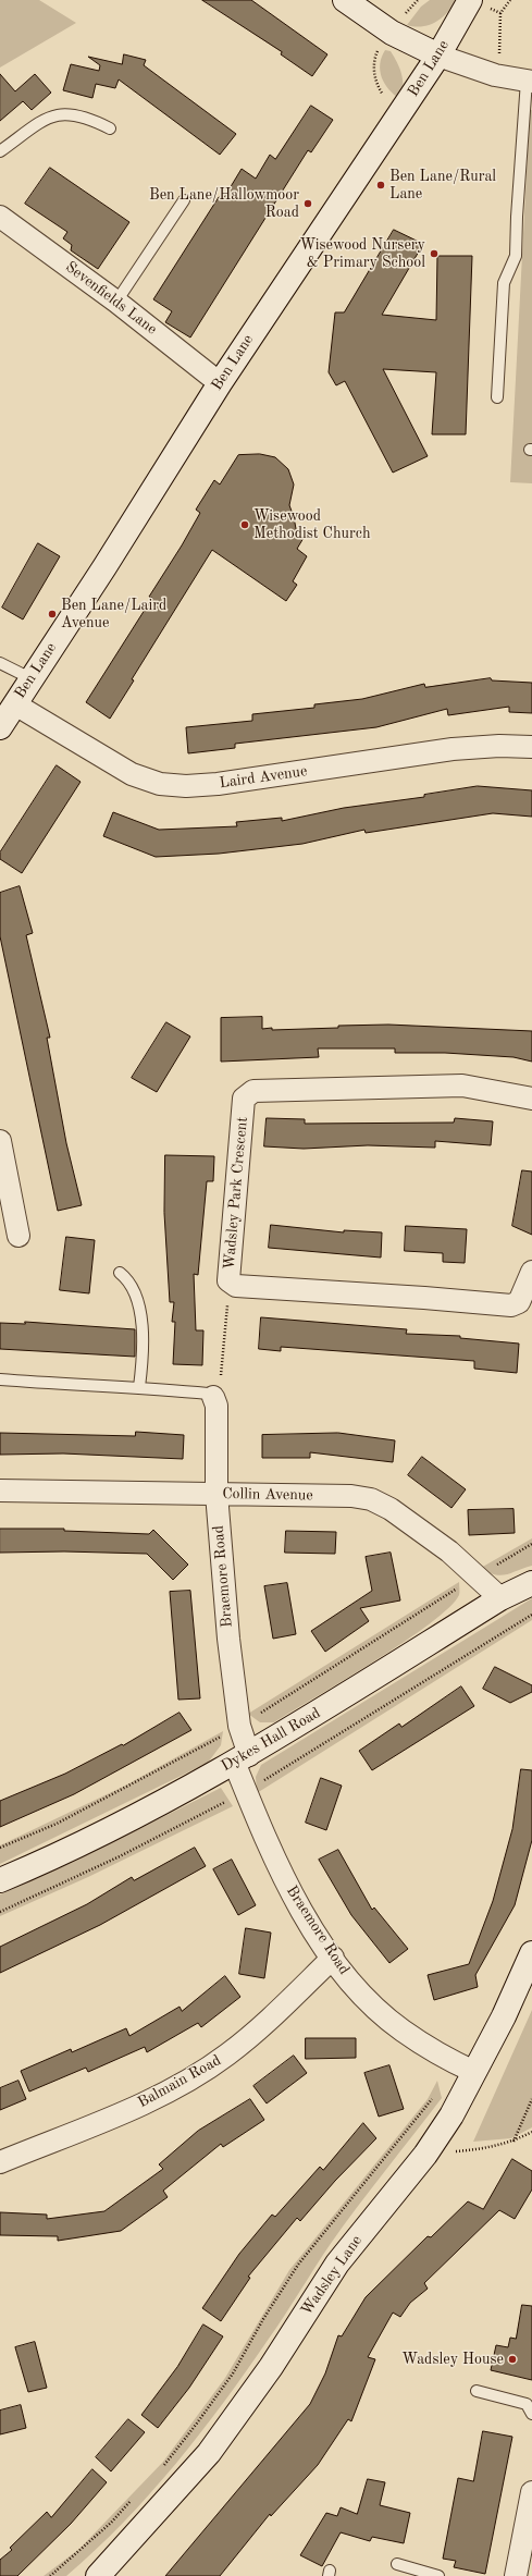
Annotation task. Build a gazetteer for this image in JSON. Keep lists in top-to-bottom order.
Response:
{
  "streets": {
    "street": [
      "Ben Lane",
      "Sevenfields Lane",
      "Laird Avenue",
      "Wadsley Park Crescent",
      "Collin Avenue",
      "Braemore Road",
      "Dykes Hall Road",
      "Balmain Road",
      "Wadsley Lane"
    ]
  },
  "crossings": [
    ["Ben Lane", "Sevenfields Lane"],
    ["Ben Lane", "Laird Avenue"],
    ["Collin Avenue", "Braemore Road"],
    ["Collin Avenue", "Dykes Hall Road"],
    ["Braemore Road", "Dykes Hall Road"],
    ["Braemore Road", "Balmain Road"],
    ["Braemore Road", "Wadsley Lane"]
  ],
  "places": [
    "Ben Lane/Rural Lane",
    "Ben Lane/Hallowmoor Road",
    "Wisewood Nursery & Primary School",
    "Wisewood Methodist Church",
    "Ben Lane/Laird Avenue",
    "Wadsley House"
  ]
}
